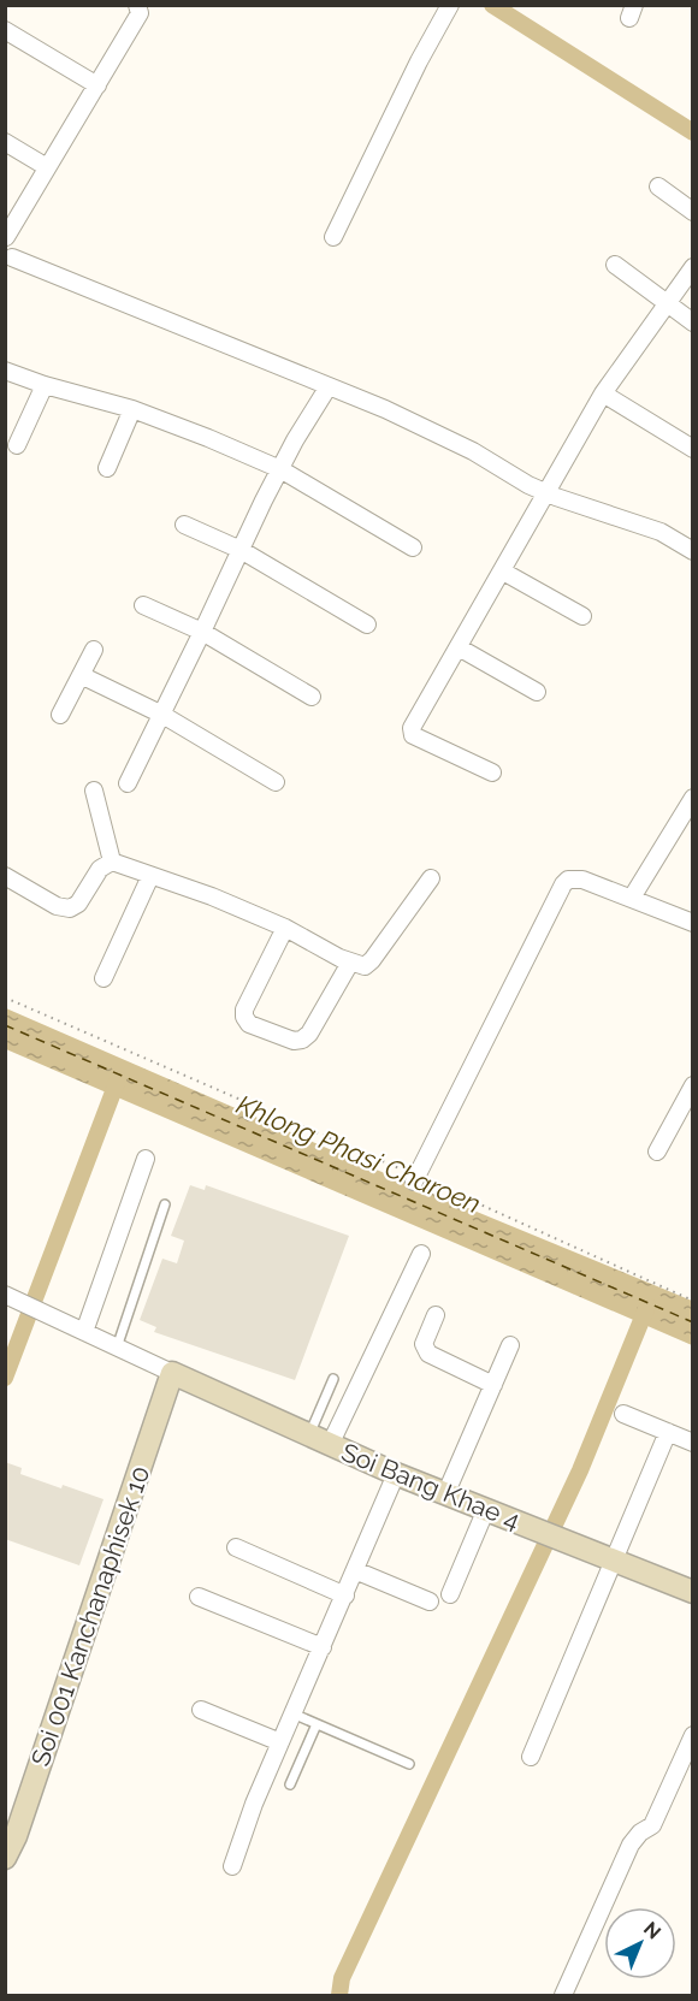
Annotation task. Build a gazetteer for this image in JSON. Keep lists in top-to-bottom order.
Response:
{
  "streets": {
    "street": ["Soi Bang Khae 4", "Soi 001 Kanchanaphisek 10"]
  },
  "crossings": [
    ["Soi Bang Khae 4", "Soi 001 Kanchanaphisek 10"]
  ],
  "water": ["Khlong Phasi Charoen"],
  "north": "top right"
}
